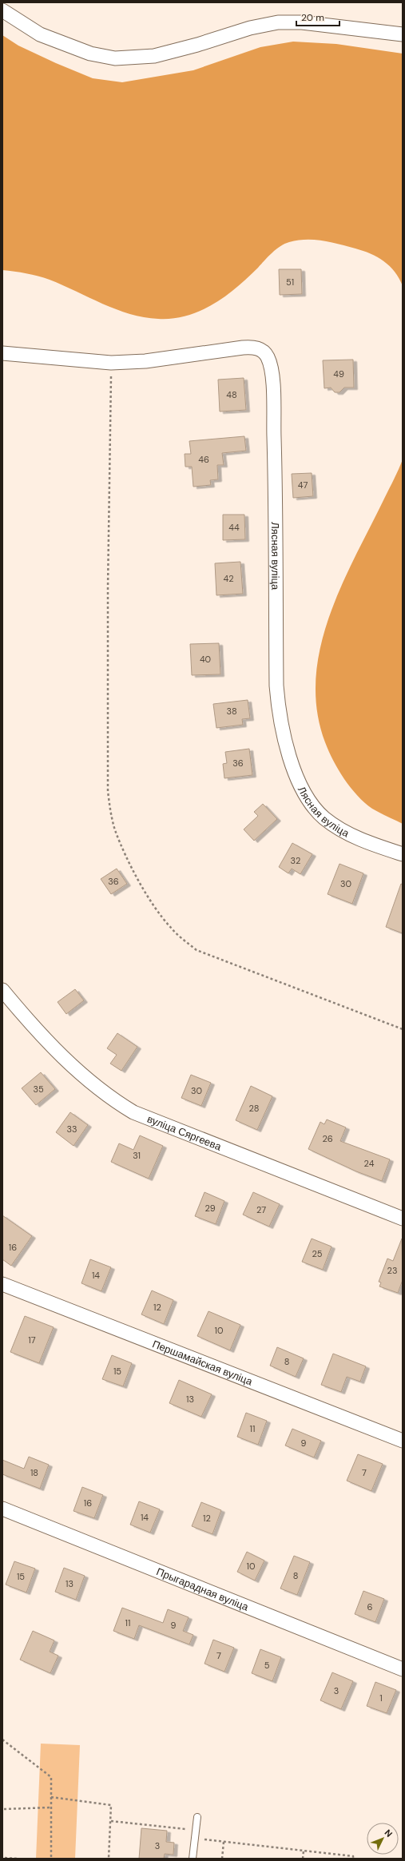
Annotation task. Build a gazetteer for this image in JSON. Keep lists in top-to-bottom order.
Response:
{
  "streets": {
    "street": [
      "Лясная вуліца",
      "вуліца Сяргеева",
      "Першамайская вуліца",
      "Прыгарадная вуліца"
    ]
  },
  "house_numbers": [
    "51",
    "49",
    "48",
    "46",
    "47",
    "44",
    "42",
    "40",
    "38",
    "36",
    "32",
    "36",
    "30",
    "35",
    "30",
    "28",
    "33",
    "26",
    "31",
    "24",
    "29",
    "27",
    "16",
    "25",
    "23",
    "14",
    "12",
    "10",
    "17",
    "8",
    "15",
    "13",
    "11",
    "9",
    "18",
    "7",
    "16",
    "14",
    "12",
    "10",
    "8",
    "15",
    "13",
    "6",
    "11",
    "9",
    "7",
    "5",
    "3",
    "1",
    "3"
  ],
  "scale_bar": "20 m",
  "north": "top right"
}
